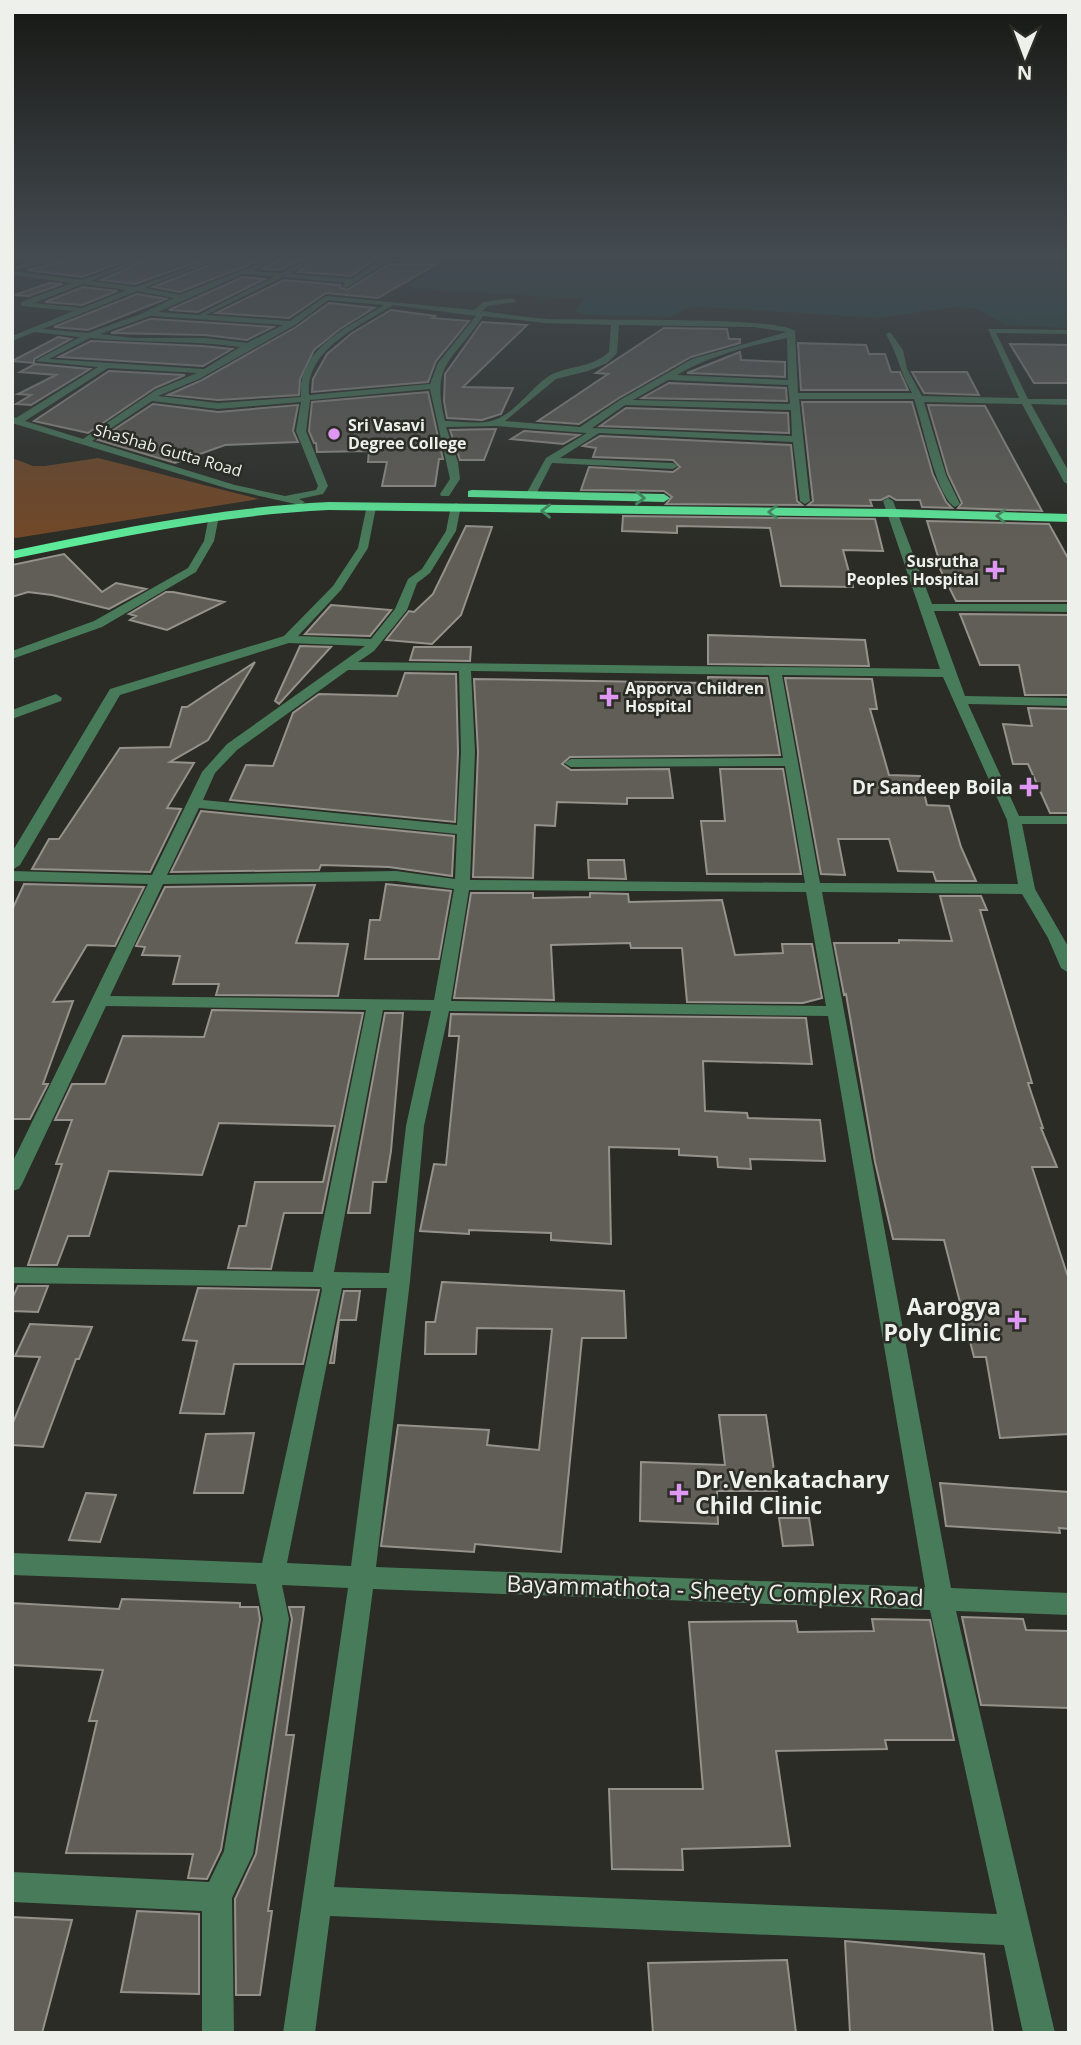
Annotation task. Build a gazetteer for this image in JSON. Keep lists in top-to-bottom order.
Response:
{
  "streets": {
    "street": ["ShaShab Gutta Road", "Bayammathota - Sheety Complex Road"]
  },
  "places": {
    "other": ["Sri Vasavi Degree College"],
    "health": [
      "Susrutha Peoples Hospital",
      "Apporva Children Hospital",
      "Dr Sandeep Boila",
      "Aarogya Poly Clinic",
      "Dr.Venkatachary Child Clinic"
    ]
  },
  "north": "bottom"
}
